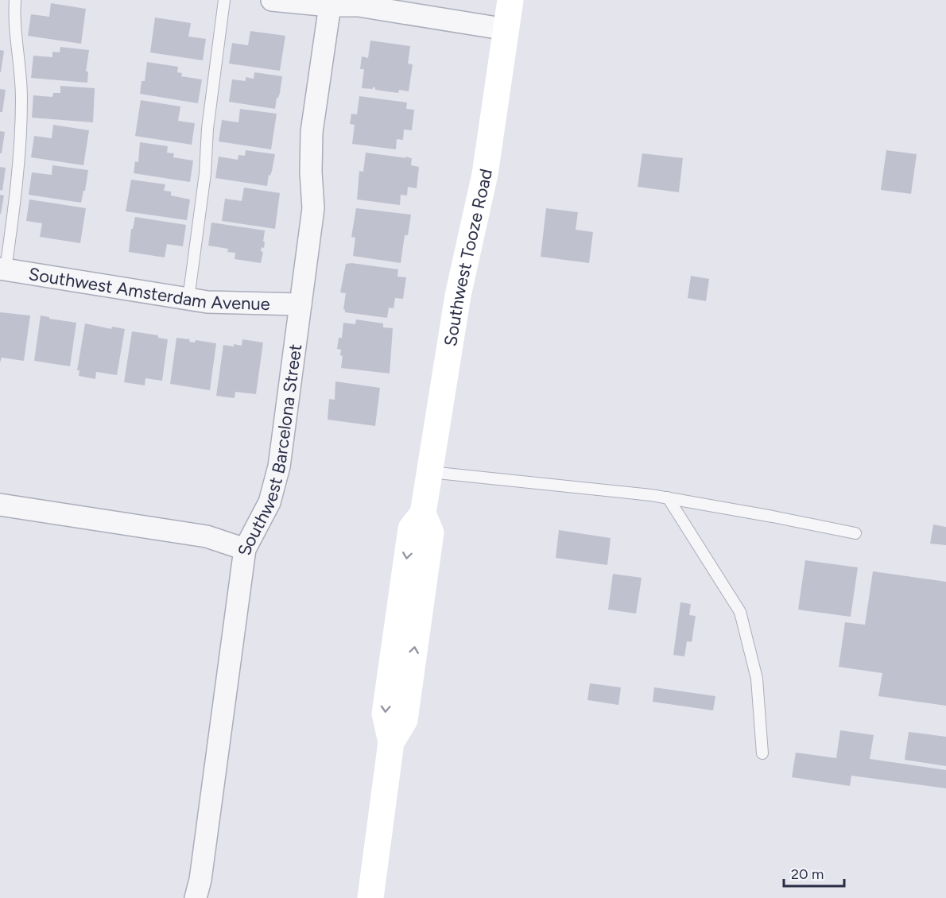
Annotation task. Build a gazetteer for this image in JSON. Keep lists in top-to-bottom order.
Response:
{
  "streets": {
    "main road": ["Southwest Tooze Road"],
    "street": ["Southwest Amsterdam Avenue", "Southwest Barcelona Street"]
  },
  "crossings": [
    ["Southwest Amsterdam Avenue", "Southwest Barcelona Street"]
  ],
  "scale_bar": "20 m"
}
